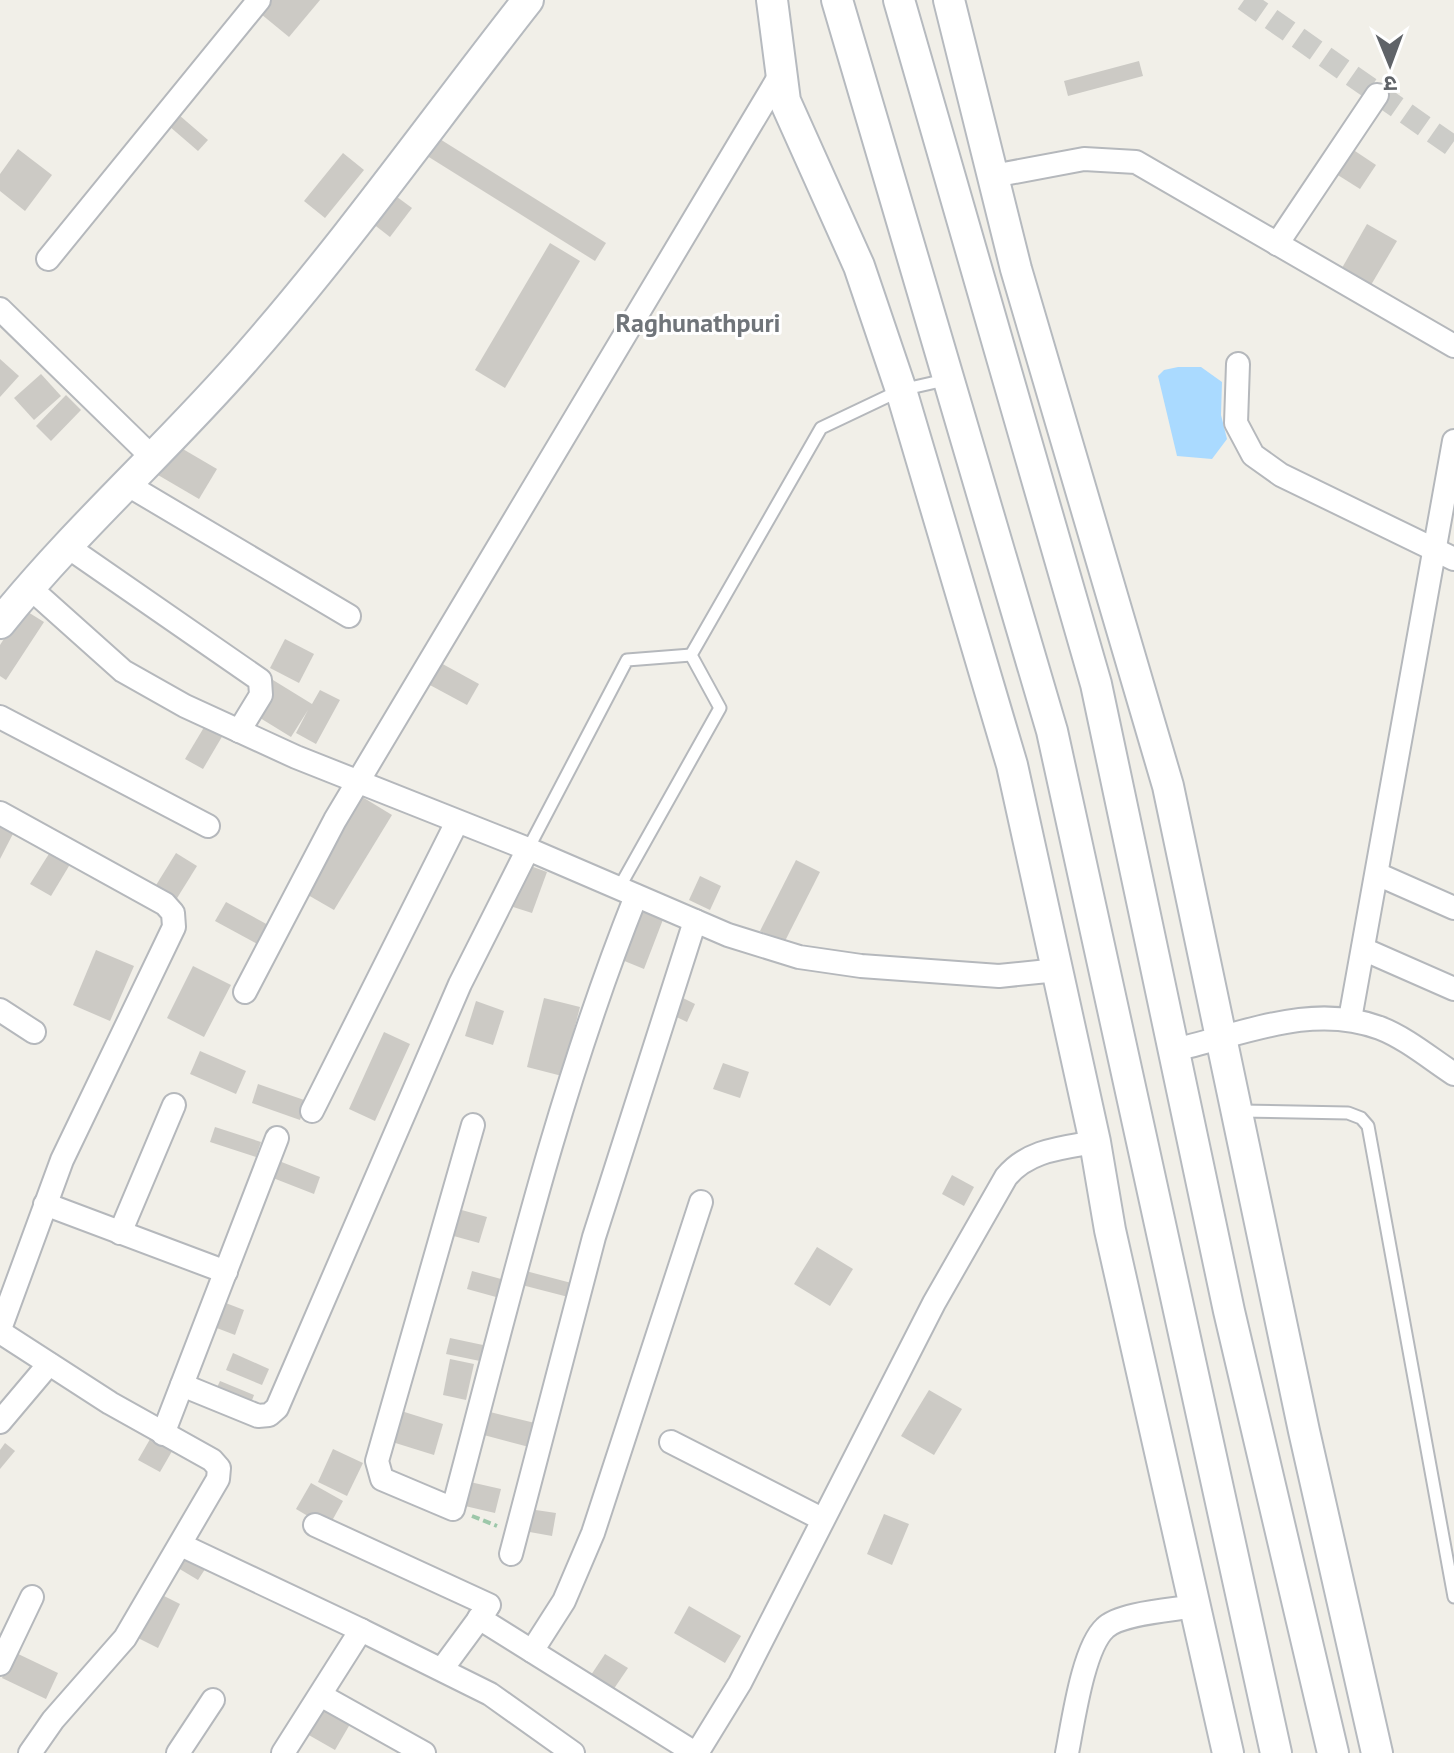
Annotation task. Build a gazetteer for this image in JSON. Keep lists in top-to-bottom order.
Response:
{
  "districts": ["Raghunathpuri"],
  "north": "bottom"
}
